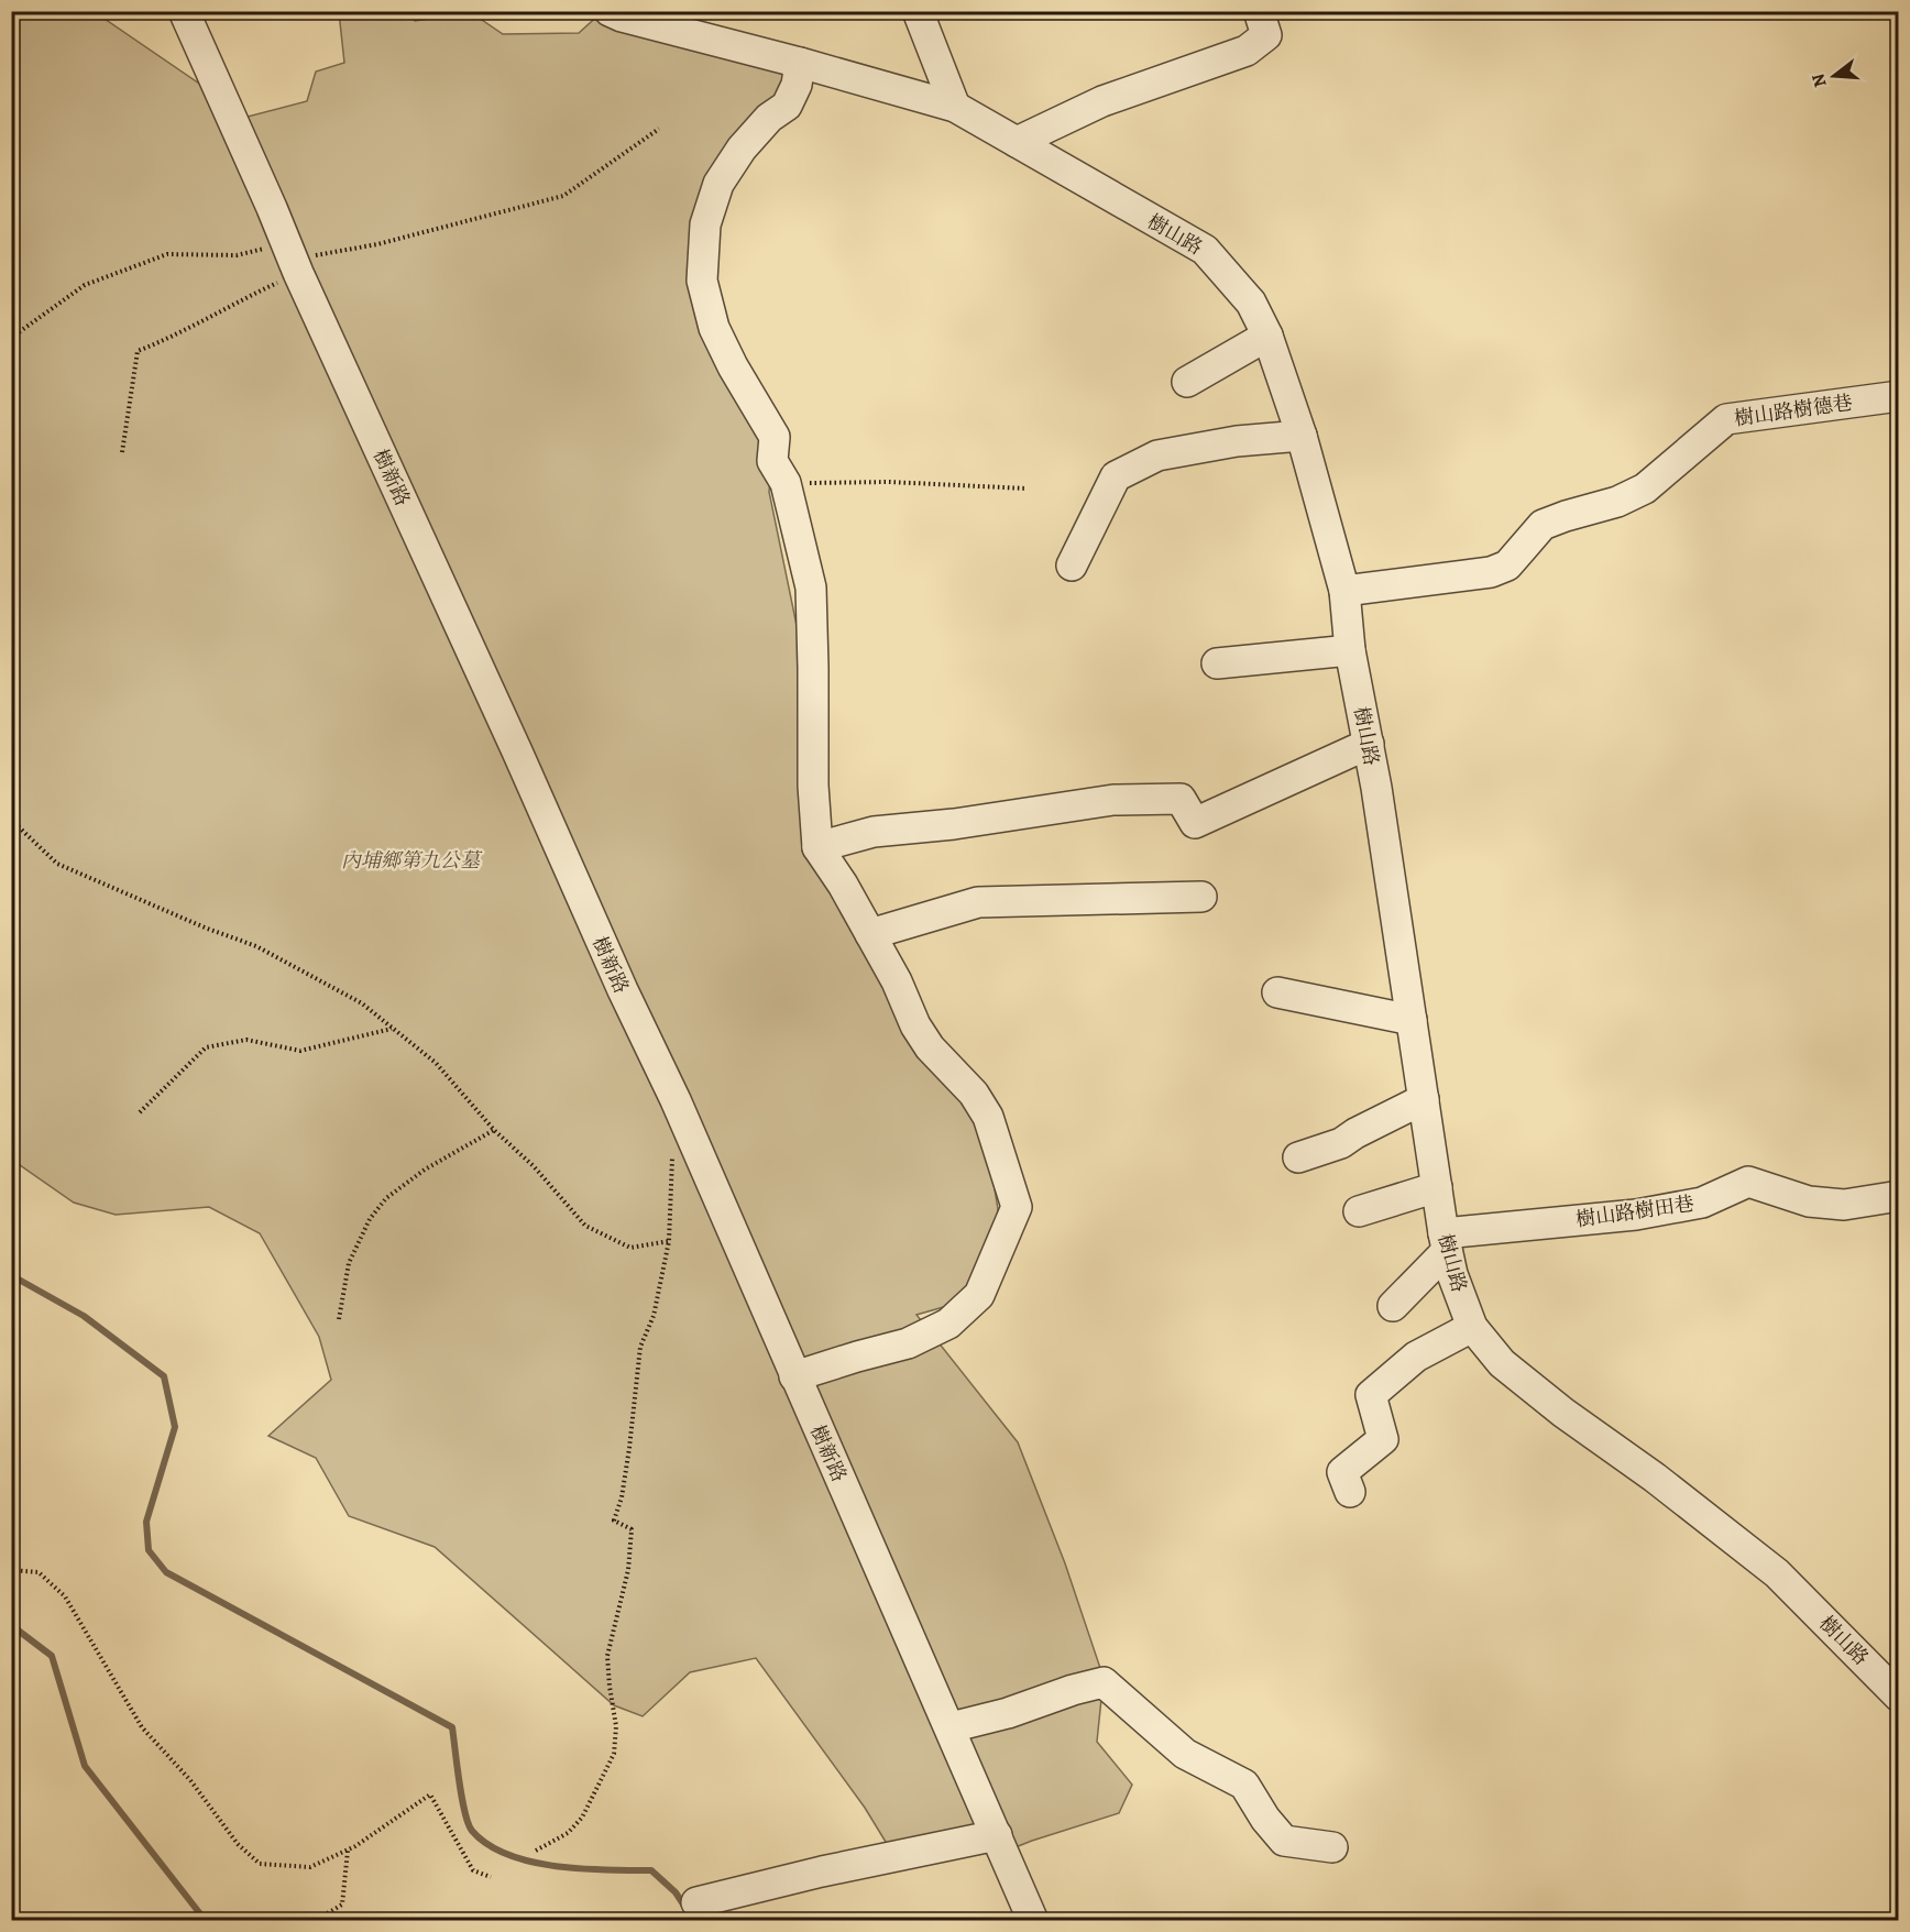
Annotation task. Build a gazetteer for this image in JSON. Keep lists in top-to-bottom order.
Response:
{
  "streets": {
    "street": [
      "樹山路",
      "樹山路樹德巷",
      "樹新路",
      "樹山路樹田巷"
    ]
  },
  "crossings": [
    ["樹山路", "樹山路樹德巷"],
    ["樹山路", "樹山路樹田巷"]
  ],
  "parks": ["內埔鄉第九公墓"],
  "north": "left"
}
